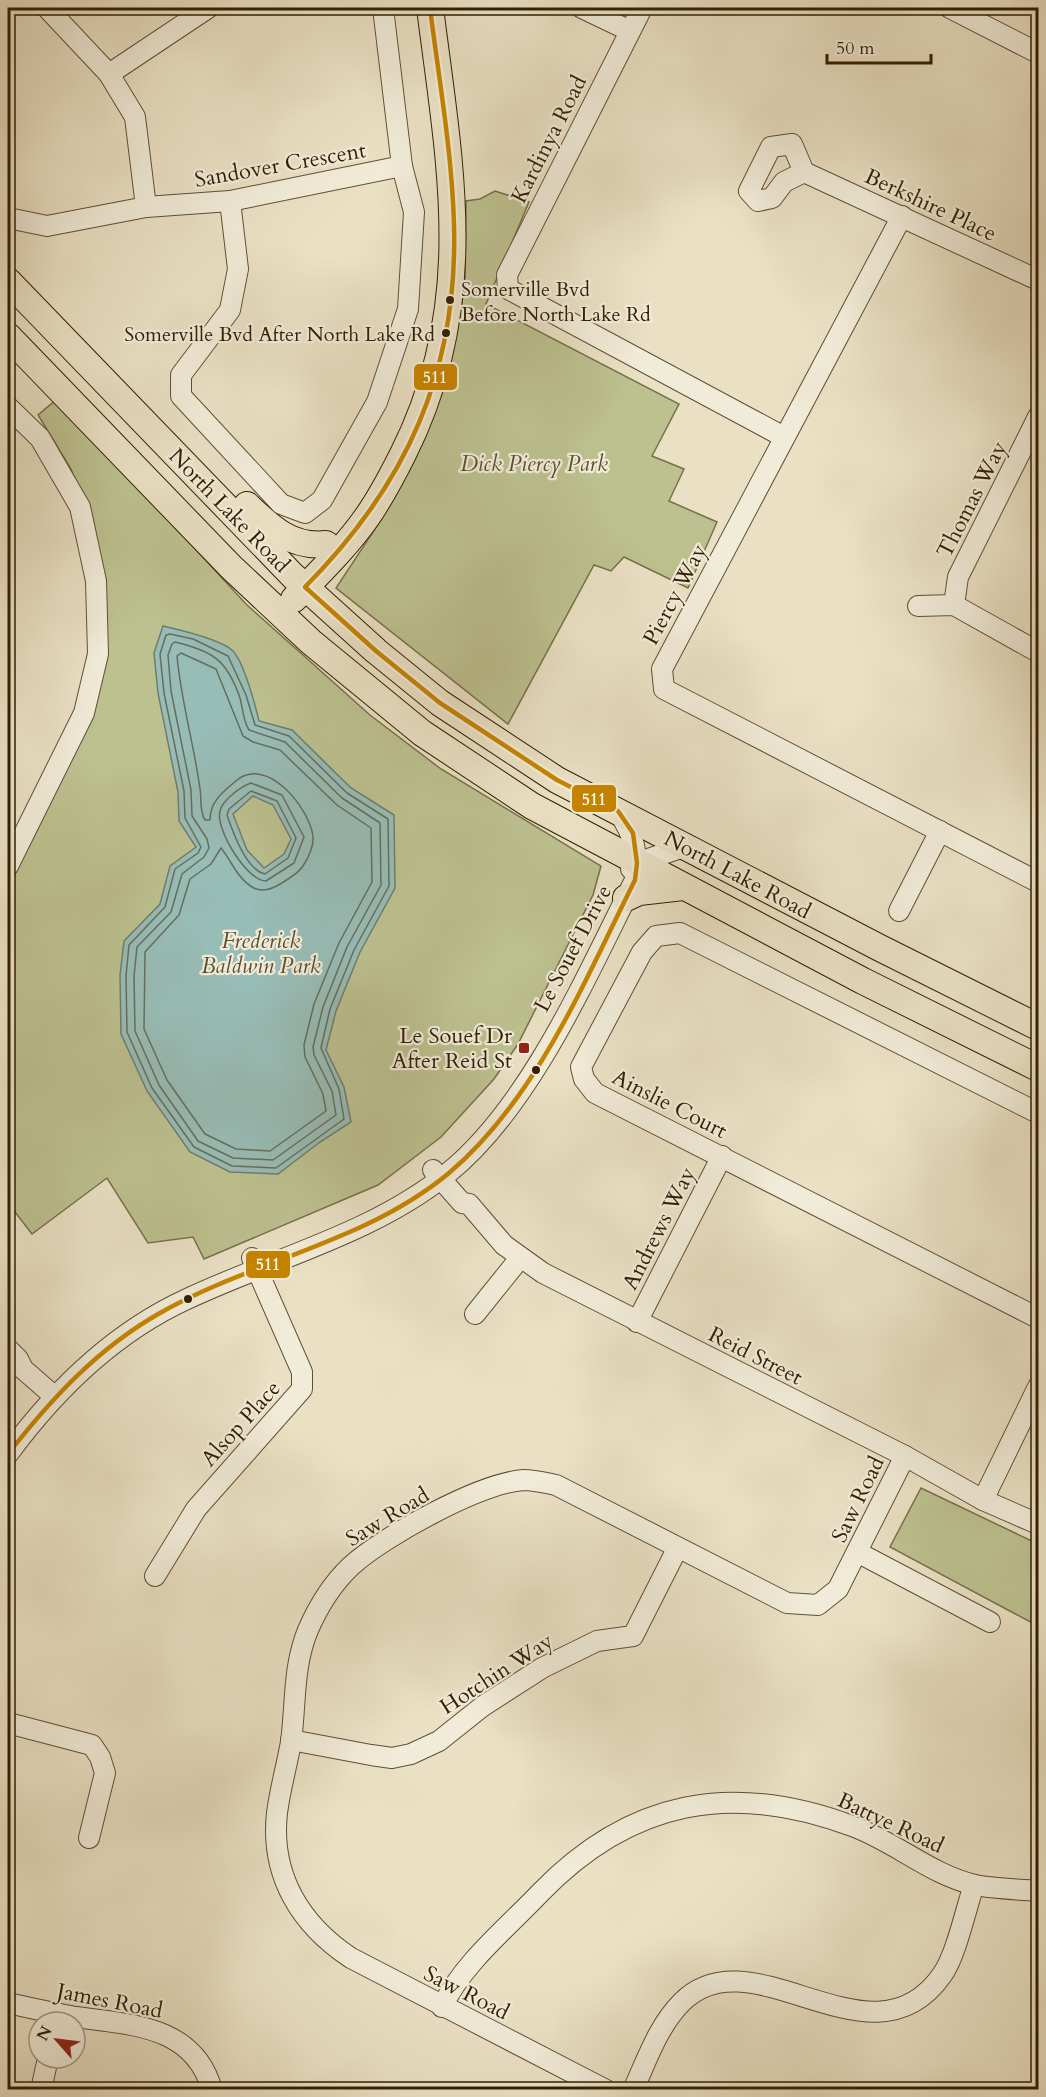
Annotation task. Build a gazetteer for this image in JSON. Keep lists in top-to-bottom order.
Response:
{
  "streets": {
    "main road": ["North Lake Road"],
    "street": [
      "Kardinya Road",
      "Sandover Crescent",
      "Berkshire Place",
      "Thomas Way",
      "Piercy Way",
      "Le Souef Drive",
      "Ainslie Court",
      "Andrews Way",
      "Reid Street",
      "Alsop Place",
      "Saw Road",
      "Hotchin Way",
      "Battye Road",
      "James Road"
    ]
  },
  "crossings": [
    ["Kardinya Road", "Piercy Way"],
    ["Berkshire Place", "Piercy Way"],
    ["North Lake Road", "Le Souef Drive"],
    ["Le Souef Drive", "Reid Street"],
    ["Le Souef Drive", "Alsop Place"],
    ["Ainslie Court", "Andrews Way"],
    ["Andrews Way", "Reid Street"],
    ["Reid Street", "Saw Road"],
    ["Saw Road", "Hotchin Way"],
    ["Saw Road", "Battye Road"]
  ],
  "parks": ["Dick Piercy Park", "Frederick Baldwin Park"],
  "places": {
    "other": ["Somerville Bvd Before North Lake Rd", "Somerville Bvd After North Lake Rd"],
    "transit": ["Le Souef Dr After Reid St"]
  },
  "lines": ["transit line 511"],
  "scale_bar": "50 m",
  "north": "top left"
}
